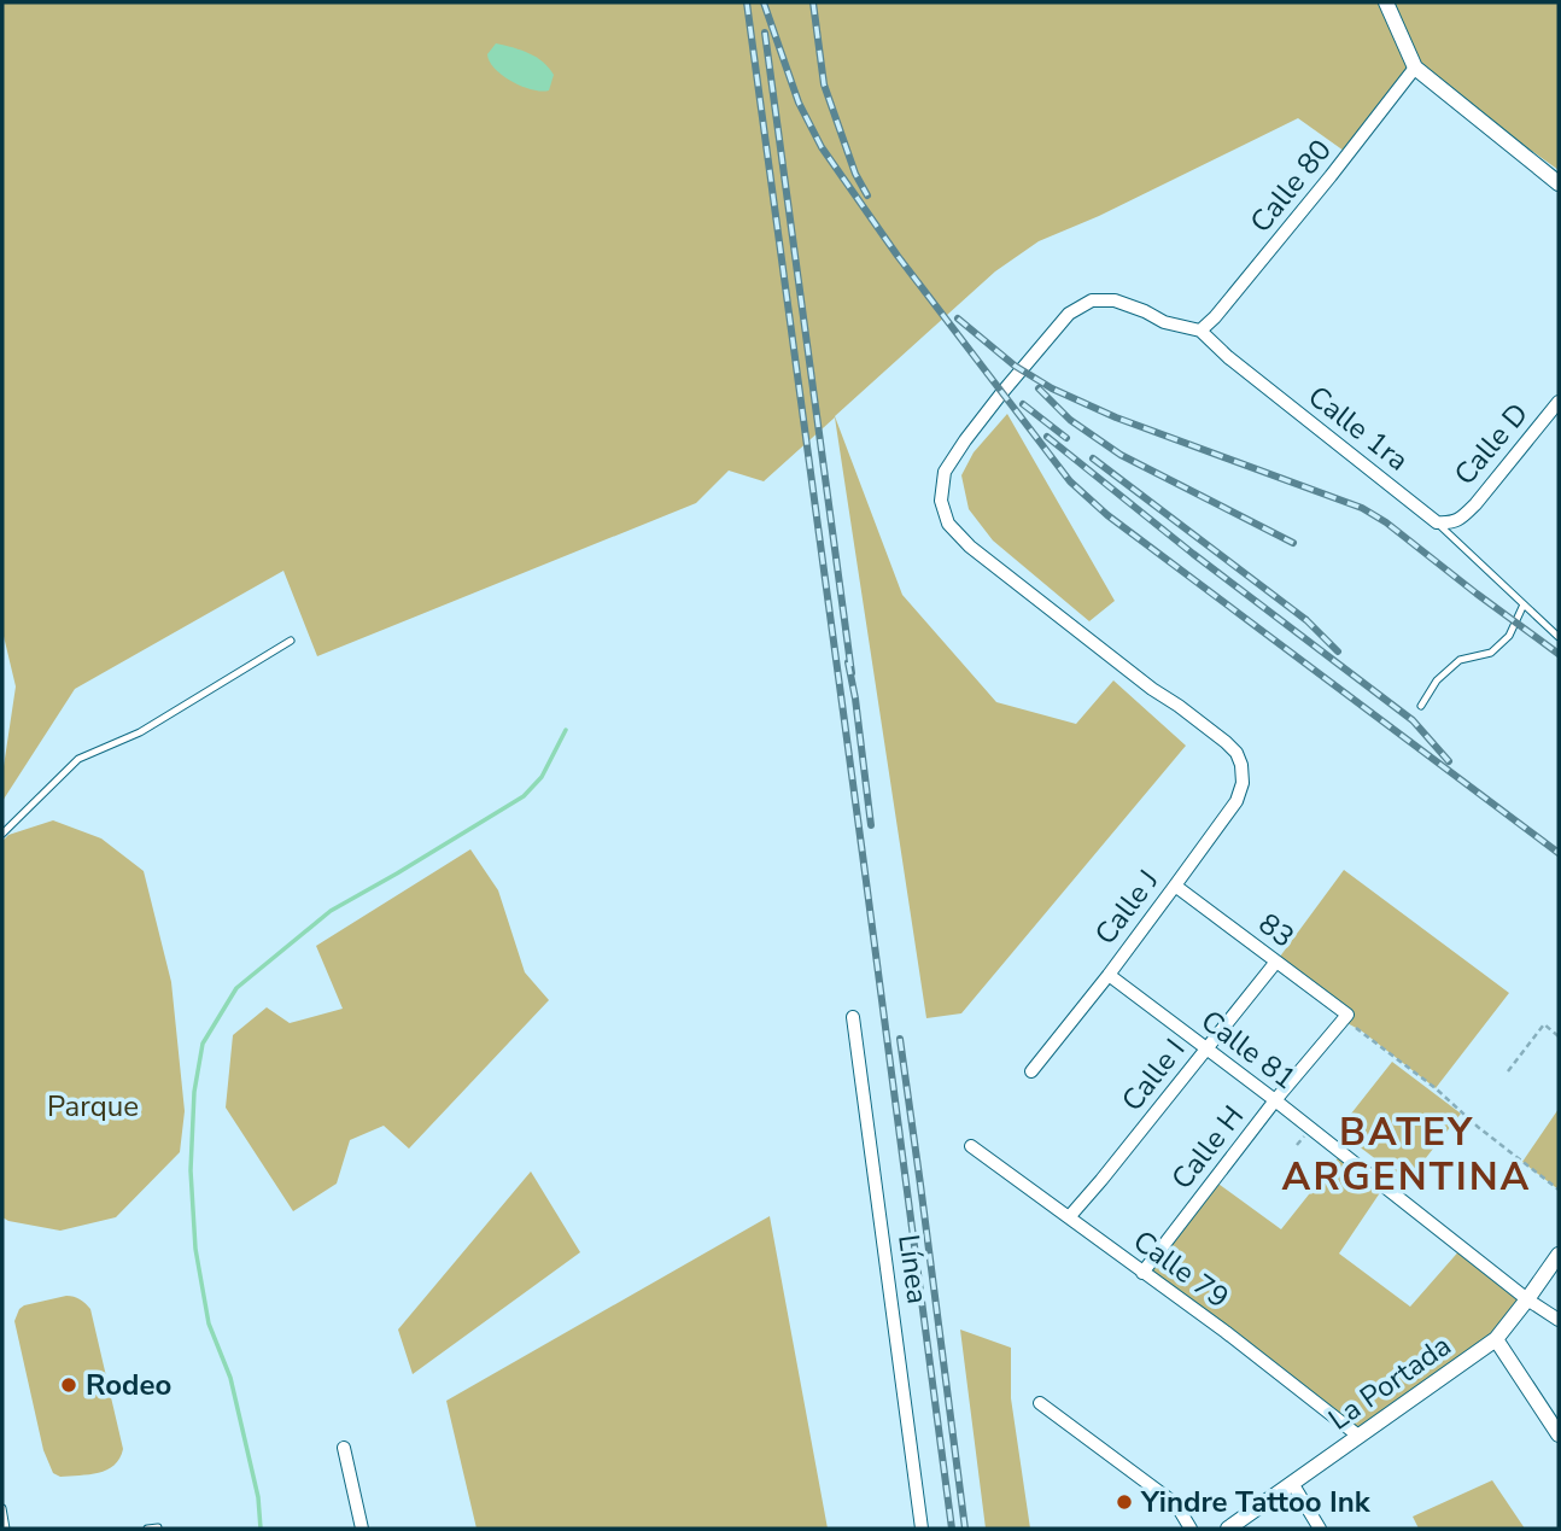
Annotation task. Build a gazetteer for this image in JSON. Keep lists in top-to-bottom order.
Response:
{
  "streets": {
    "street": [
      "Calle 80",
      "Calle 1ra",
      "Calle D",
      "Calle J",
      "83",
      "Calle 81",
      "Calle I",
      "Calle H",
      "Línea",
      "Calle 79",
      "La Portada"
    ]
  },
  "crossings": [
    ["Calle 80", "Calle 1ra"],
    ["Calle 80", "Calle J"],
    ["Calle 1ra", "Calle D"],
    ["Calle 1ra", "Calle J"],
    ["Calle J", "83"],
    ["Calle J", "Calle 81"],
    ["83", "Calle I"],
    ["83", "Calle H"],
    ["Calle 81", "Calle I"],
    ["Calle 81", "Calle H"],
    ["Calle 81", "La Portada"],
    ["Calle I", "Calle 79"],
    ["Calle H", "Calle 79"],
    ["Calle 79", "La Portada"]
  ],
  "districts": ["BATEY ARGENTINA"],
  "parks": ["Parque"],
  "places": ["Rodeo", "Yindre Tattoo Ink"]
}
